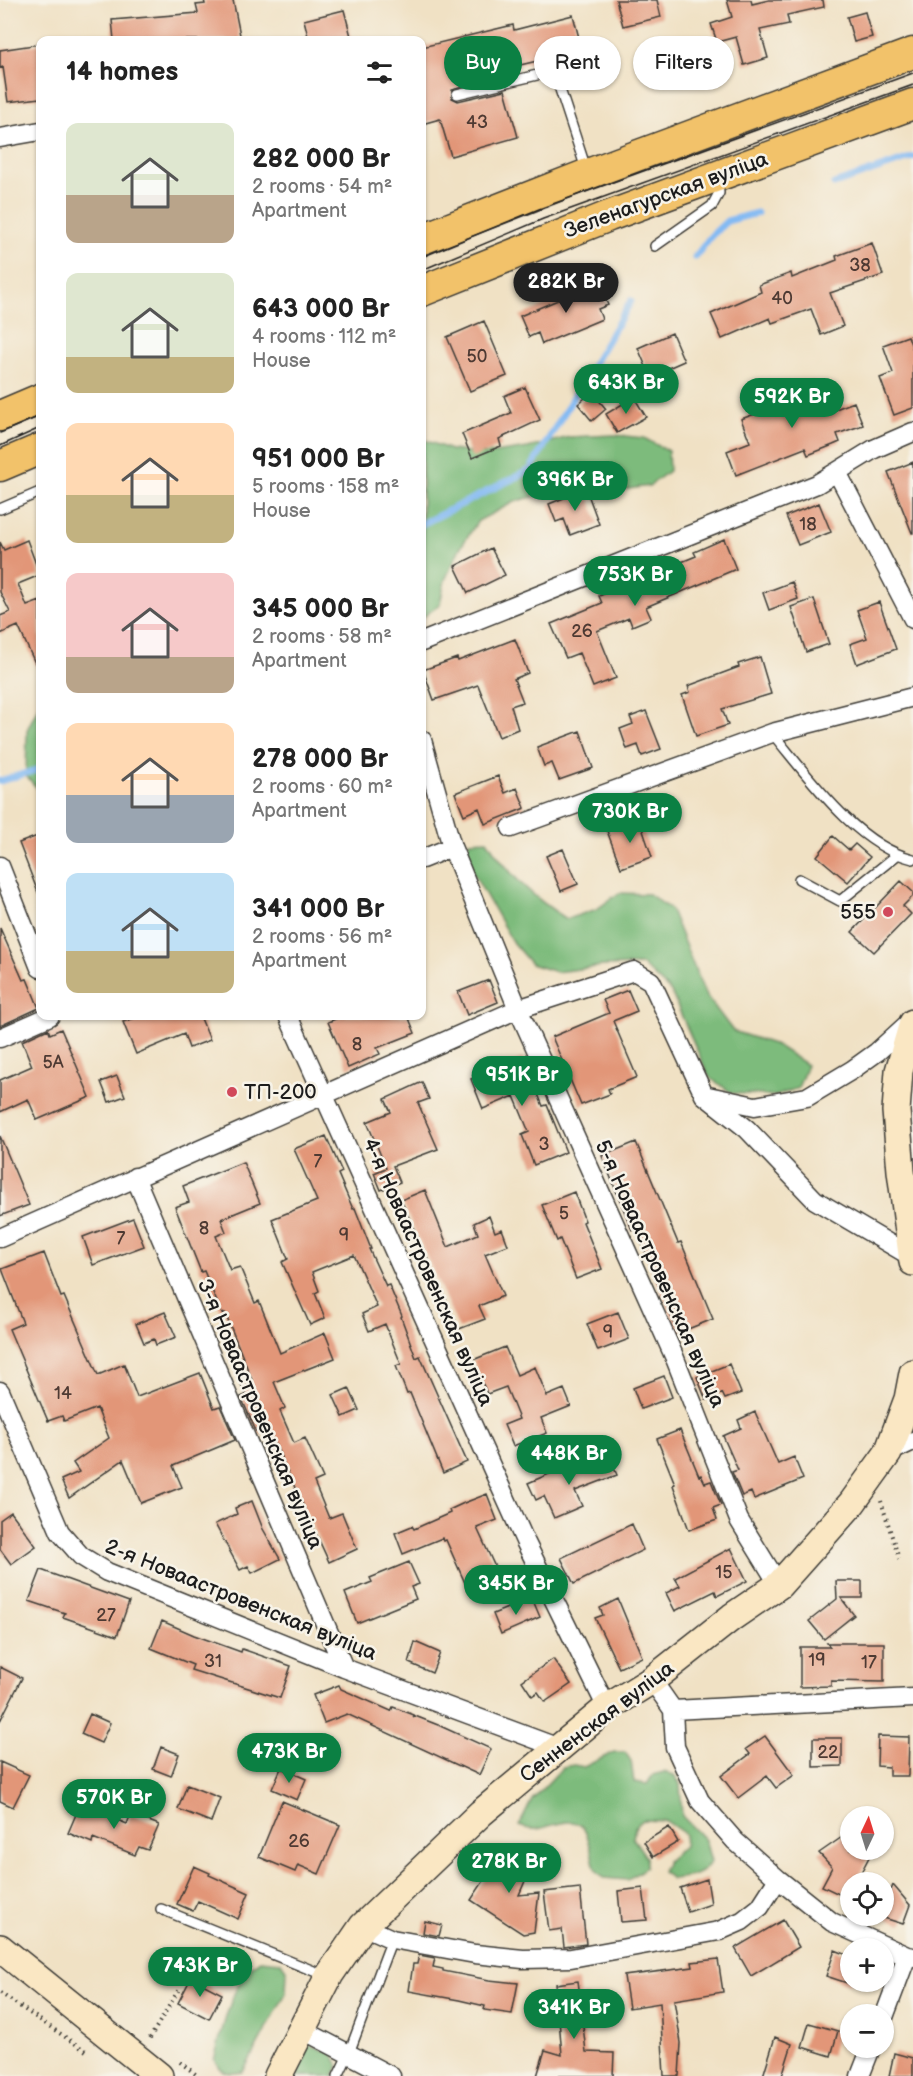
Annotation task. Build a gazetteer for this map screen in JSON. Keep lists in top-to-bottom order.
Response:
{
  "streets": {
    "main road": ["Зеленагурская вуліца"],
    "street": [
      "4-я Новаастровенская вуліца",
      "5-я Новаастровенская вуліца",
      "3-я Новаастровенская вуліца",
      "2-я Новаастровенская вуліца",
      "Сенненская вуліца"
    ]
  },
  "crossings": [
    ["4-я Новаастровенская вуліца", "Сенненская вуліца"],
    ["5-я Новаастровенская вуліца", "Сенненская вуліца"],
    ["3-я Новаастровенская вуліца", "2-я Новаастровенская вуліца"],
    ["2-я Новаастровенская вуліца", "Сенненская вуліца"]
  ],
  "places": ["555", "ТП-200"],
  "house_numbers": [
    "43",
    "38",
    "40",
    "50",
    "18",
    "26",
    "8",
    "5А",
    "3",
    "7",
    "5",
    "8",
    "9",
    "7",
    "9",
    "14",
    "15",
    "27",
    "19",
    "31",
    "17",
    "22",
    "26"
  ],
  "north": "top",
  "page": {
    "chip": ["Buy", "Rent", "Filters"],
    "heading": "14 homes",
    "list": [
      {
        "name": "282 000 Br",
        "note": "2 rooms · 54 m² · Apartment"
      },
      {
        "name": "643 000 Br",
        "note": "4 rooms · 112 m² · House"
      },
      {
        "name": "951 000 Br",
        "note": "5 rooms · 158 m² · House"
      },
      {
        "name": "345 000 Br",
        "note": "2 rooms · 58 m² · Apartment"
      },
      {
        "name": "278 000 Br",
        "note": "2 rooms · 60 m² · Apartment"
      },
      {
        "name": "341 000 Br",
        "note": "2 rooms · 56 m² · Apartment"
      }
    ],
    "price": [
      "282K Br",
      "643K Br",
      "592K Br",
      "396K Br",
      "753K Br",
      "730K Br",
      "951K Br",
      "448K Br",
      "345K Br",
      "473K Br",
      "570K Br",
      "278K Br",
      "743K Br",
      "341K Br"
    ],
    "map_buttons": ["+", "−"]
  }
}
